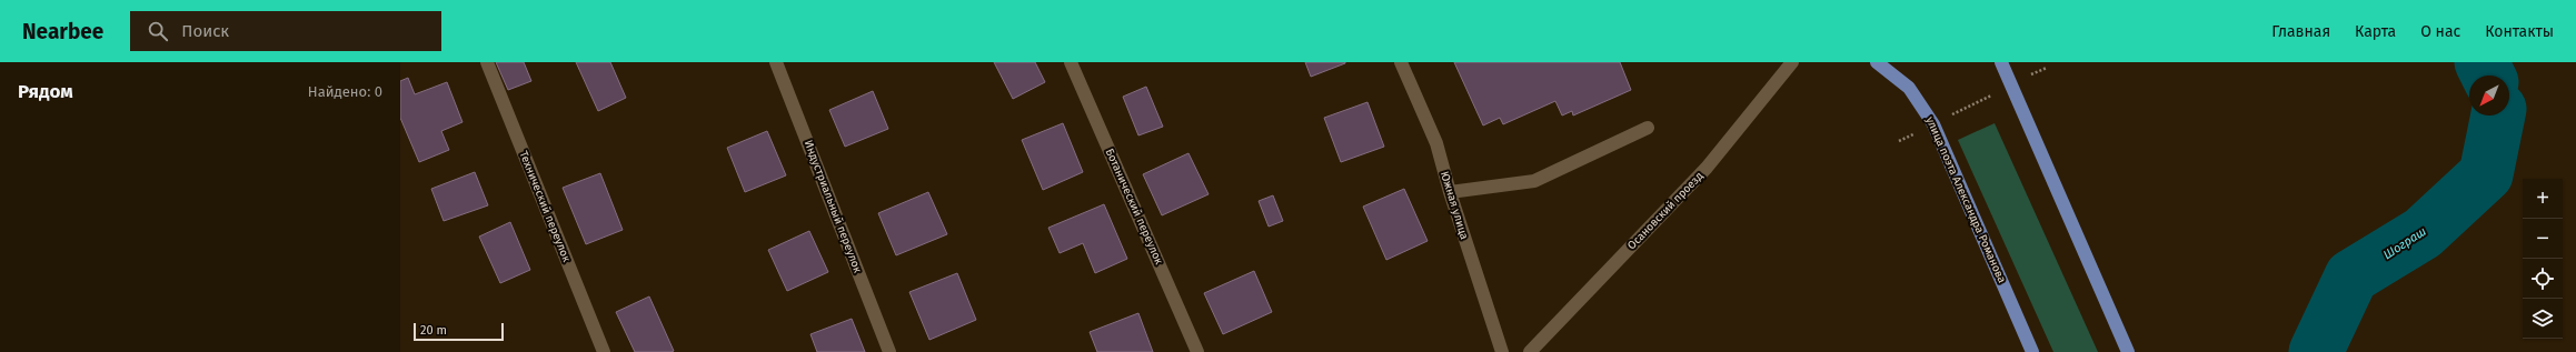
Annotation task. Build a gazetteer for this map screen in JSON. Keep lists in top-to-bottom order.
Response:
{
  "streets": {
    "main road": ["улица поэта Александра Романова"],
    "street": [
      "Южная улица",
      "Технический переулок",
      "Индустриальный переулок",
      "Ботанический переулок",
      "Осановский проезд"
    ]
  },
  "water": ["Шограш"],
  "scale_bar": "20 m",
  "north": "bottom left",
  "page": {
    "header": "Nearbee",
    "search": "Поиск",
    "nav": [
      "Главная",
      "Карта",
      "О нас",
      "Контакты"
    ],
    "heading": ["Рядом", "Найдено: 0"],
    "map_buttons": ["+", "−"],
    "scale": "20 m"
  }
}
